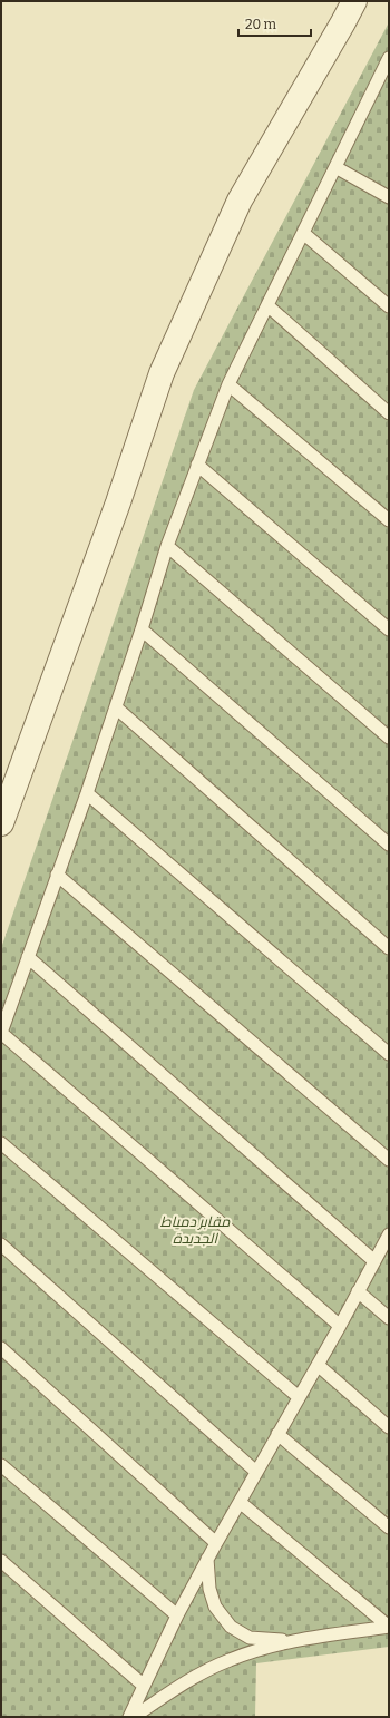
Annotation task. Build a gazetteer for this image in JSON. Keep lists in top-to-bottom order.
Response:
{
  "parks": ["مقابر دمياط الجديدة"],
  "scale_bar": "20 m"
}
